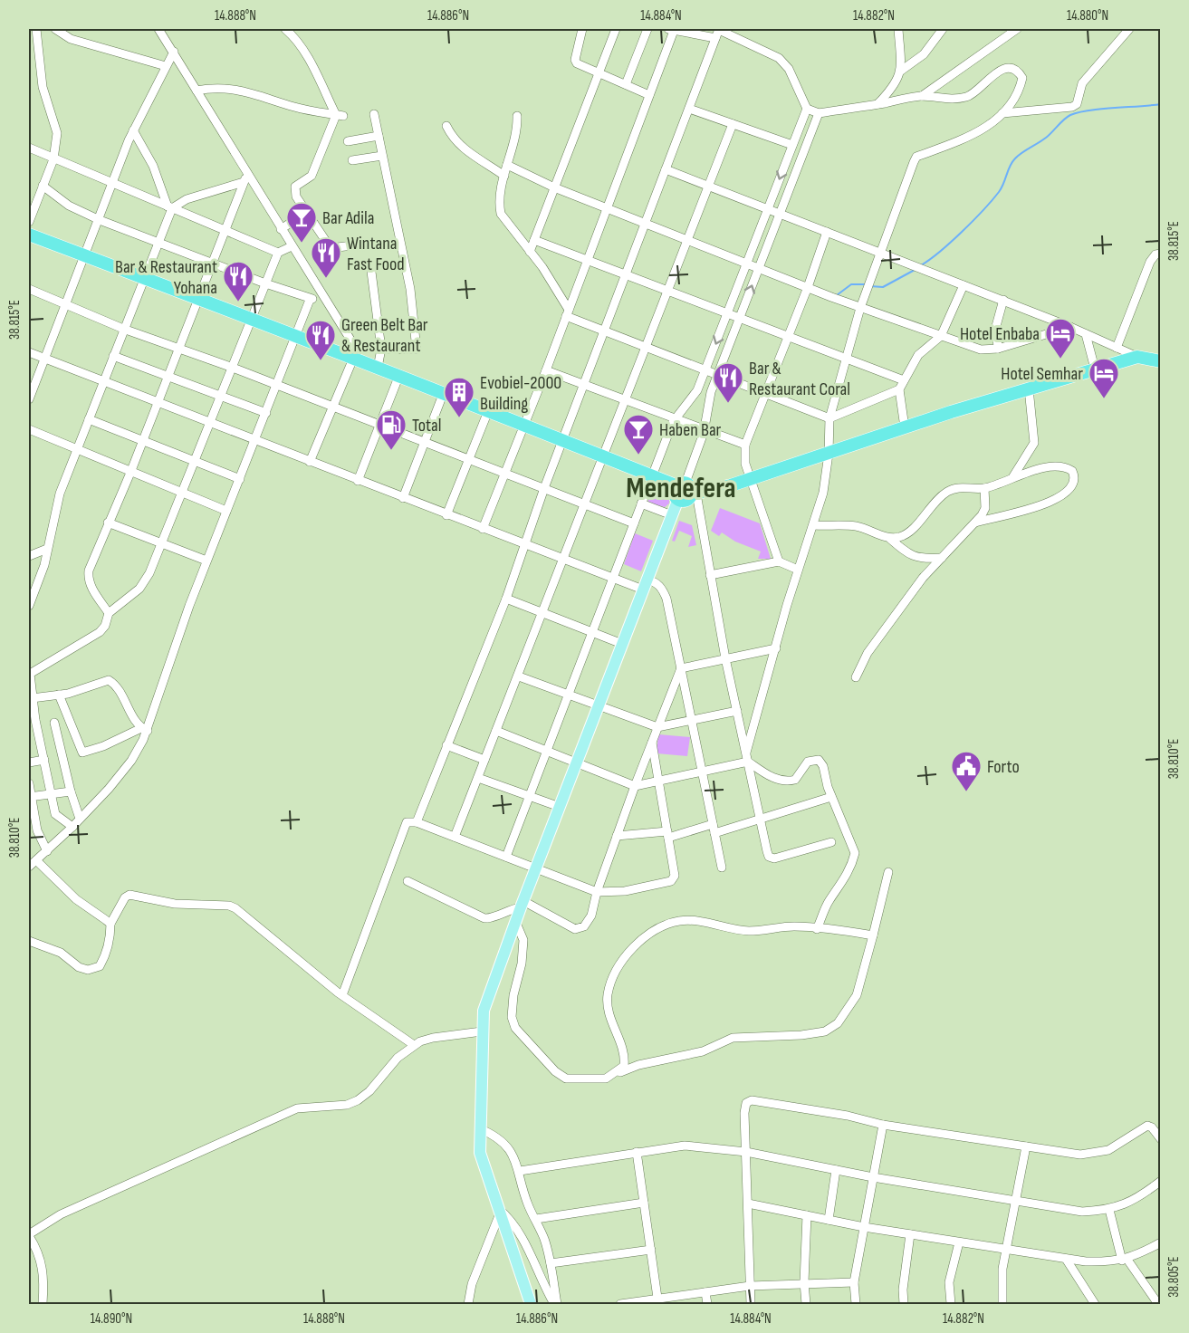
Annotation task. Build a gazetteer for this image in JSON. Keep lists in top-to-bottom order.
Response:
{
  "districts": ["Mendefera"],
  "places": {
    "bar": ["Bar Adila", "Haben Bar"],
    "restaurant": [
      "Wintana Fast Food",
      "Bar & Restaurant Yohana",
      "Green Belt Bar & Restaurant",
      "Bar & Restaurant Coral"
    ],
    "hotel": ["Hotel Enbaba", "Hotel Semhar"],
    "building": ["Evobiel-2000 Building"],
    "fuel station": ["Total"],
    "public building": ["Forto"]
  },
  "coordinates": [
    "14.888°N",
    "14.886°N",
    "14.884°N",
    "14.882°N",
    "14.880°N",
    "38.815°E",
    "38.810°E",
    "38.805°E",
    "14.890°N"
  ]
}
